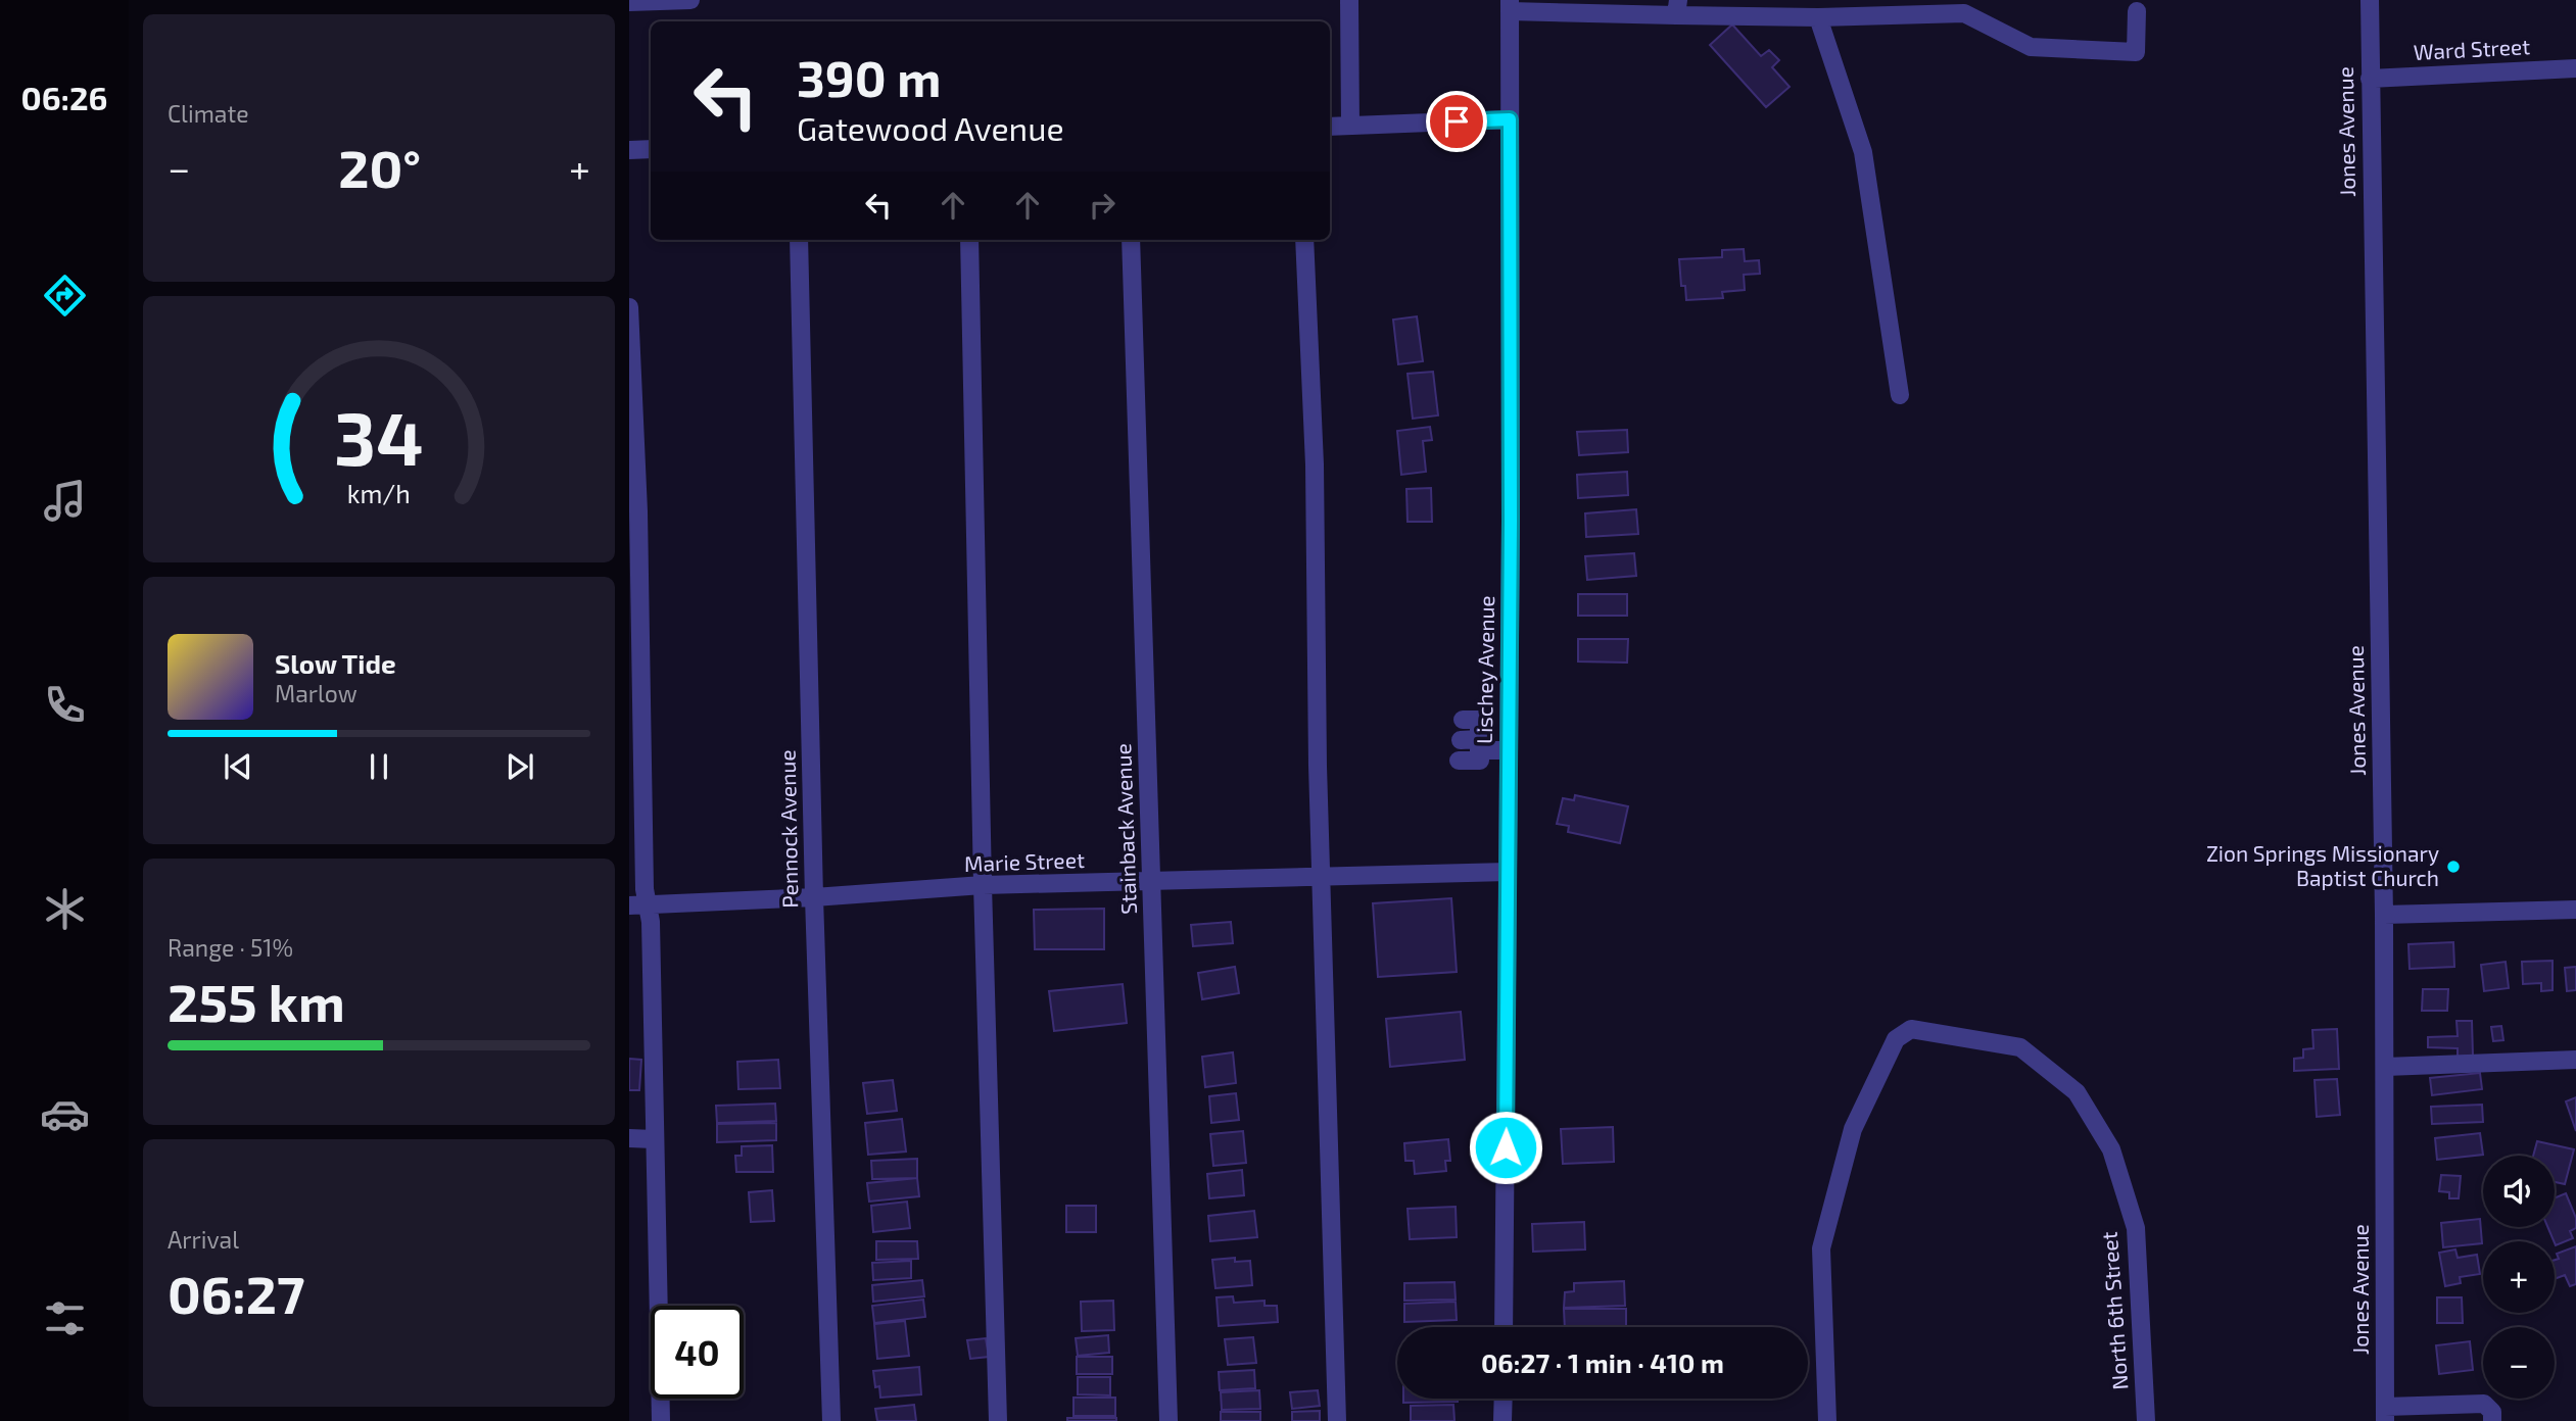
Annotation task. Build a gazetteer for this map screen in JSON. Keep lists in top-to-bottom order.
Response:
{
  "streets": {
    "street": [
      "Ward Street",
      "Jones Avenue",
      "Lischey Avenue",
      "Pennock Avenue",
      "Stainback Avenue",
      "Marie Street",
      "North 6th Street"
    ]
  },
  "crossings": [
    ["Ward Street", "Jones Avenue"],
    ["Lischey Avenue", "Marie Street"],
    ["Pennock Avenue", "Marie Street"],
    ["Stainback Avenue", "Marie Street"]
  ],
  "places": ["Zion Springs Missionary Baptist Church"],
  "page": {
    "tabs": "06:26",
    "tile": [
      "Climate",
      ["Range · 51%", "255 km"],
      ["Arrival", "06:27"]
    ],
    "turn": ["390 m", "Gatewood Avenue"],
    "heat": ["−", "20°", "+"],
    "song": ["Slow Tide", "Marlow"],
    "map_buttons": ["+", "−"],
    "limit": "40",
    "trip": "06:27 · 1 min · 410 m",
    "gauge": ["34", "km/h"]
  }
}
